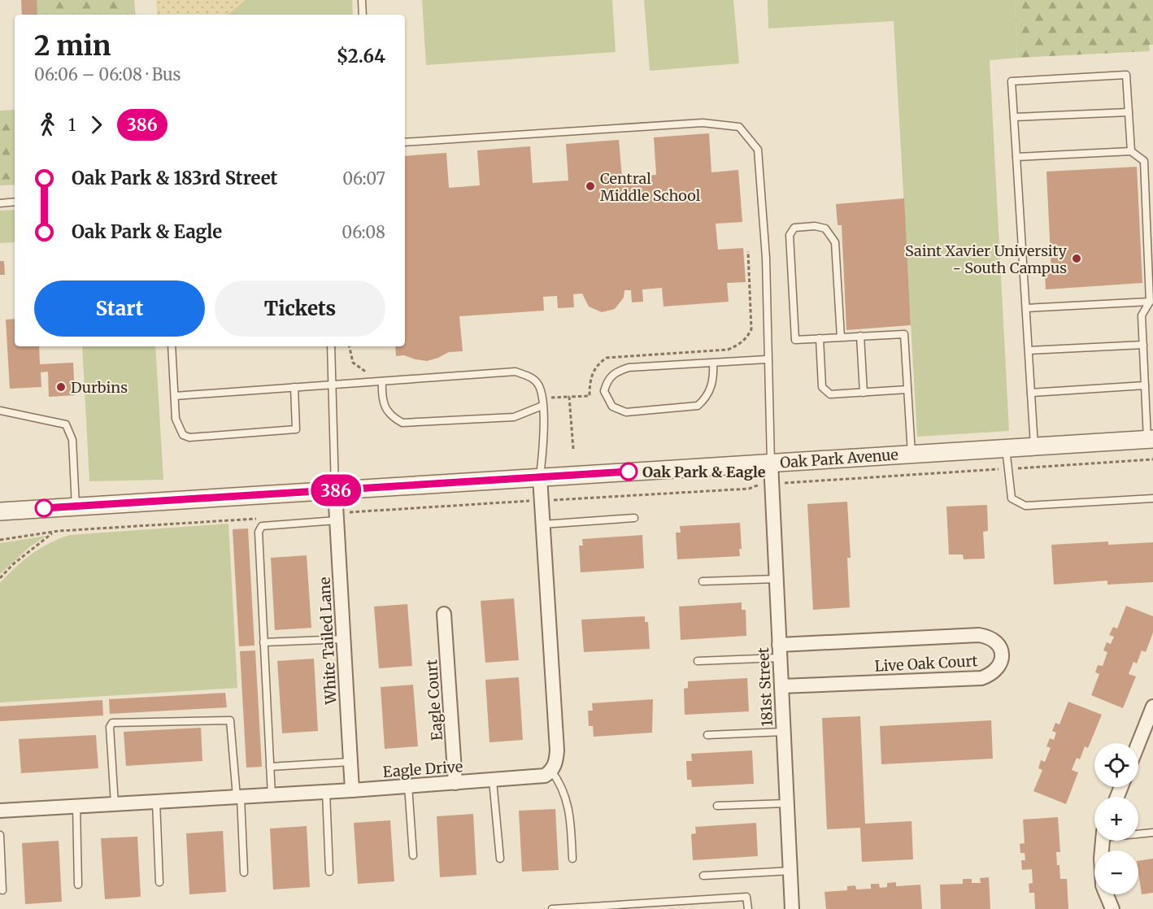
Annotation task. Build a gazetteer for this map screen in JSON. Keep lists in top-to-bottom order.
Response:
{
  "streets": {
    "street": [
      "Oak Park Avenue",
      "White Tailed Lane",
      "Live Oak Court",
      "181st Street",
      "Eagle Court",
      "Eagle Drive"
    ]
  },
  "crossings": [
    ["Oak Park Avenue", "White Tailed Lane"],
    ["Oak Park Avenue", "181st Street"],
    ["White Tailed Lane", "Eagle Drive"],
    ["Live Oak Court", "181st Street"],
    ["Eagle Court", "Eagle Drive"]
  ],
  "places": [
    "Central Middle School",
    "Saint Xavier University - South Campus",
    "Durbins",
    "Oak Park & Eagle"
  ],
  "lines": ["bus line 386"],
  "page": {
    "on_map": "386",
    "heading": ["2 min", "06:06 – 06:08 · Bus", "$2.64"],
    "legs": ["1", "386"],
    "list": [
      {
        "name": "Oak Park & 183rd Street",
        "value": "06:07"
      },
      {
        "name": "Oak Park & Eagle",
        "value": "06:08"
      }
    ],
    "buttons": ["Start", "Tickets"],
    "map_buttons": ["+", "−"]
  }
}
